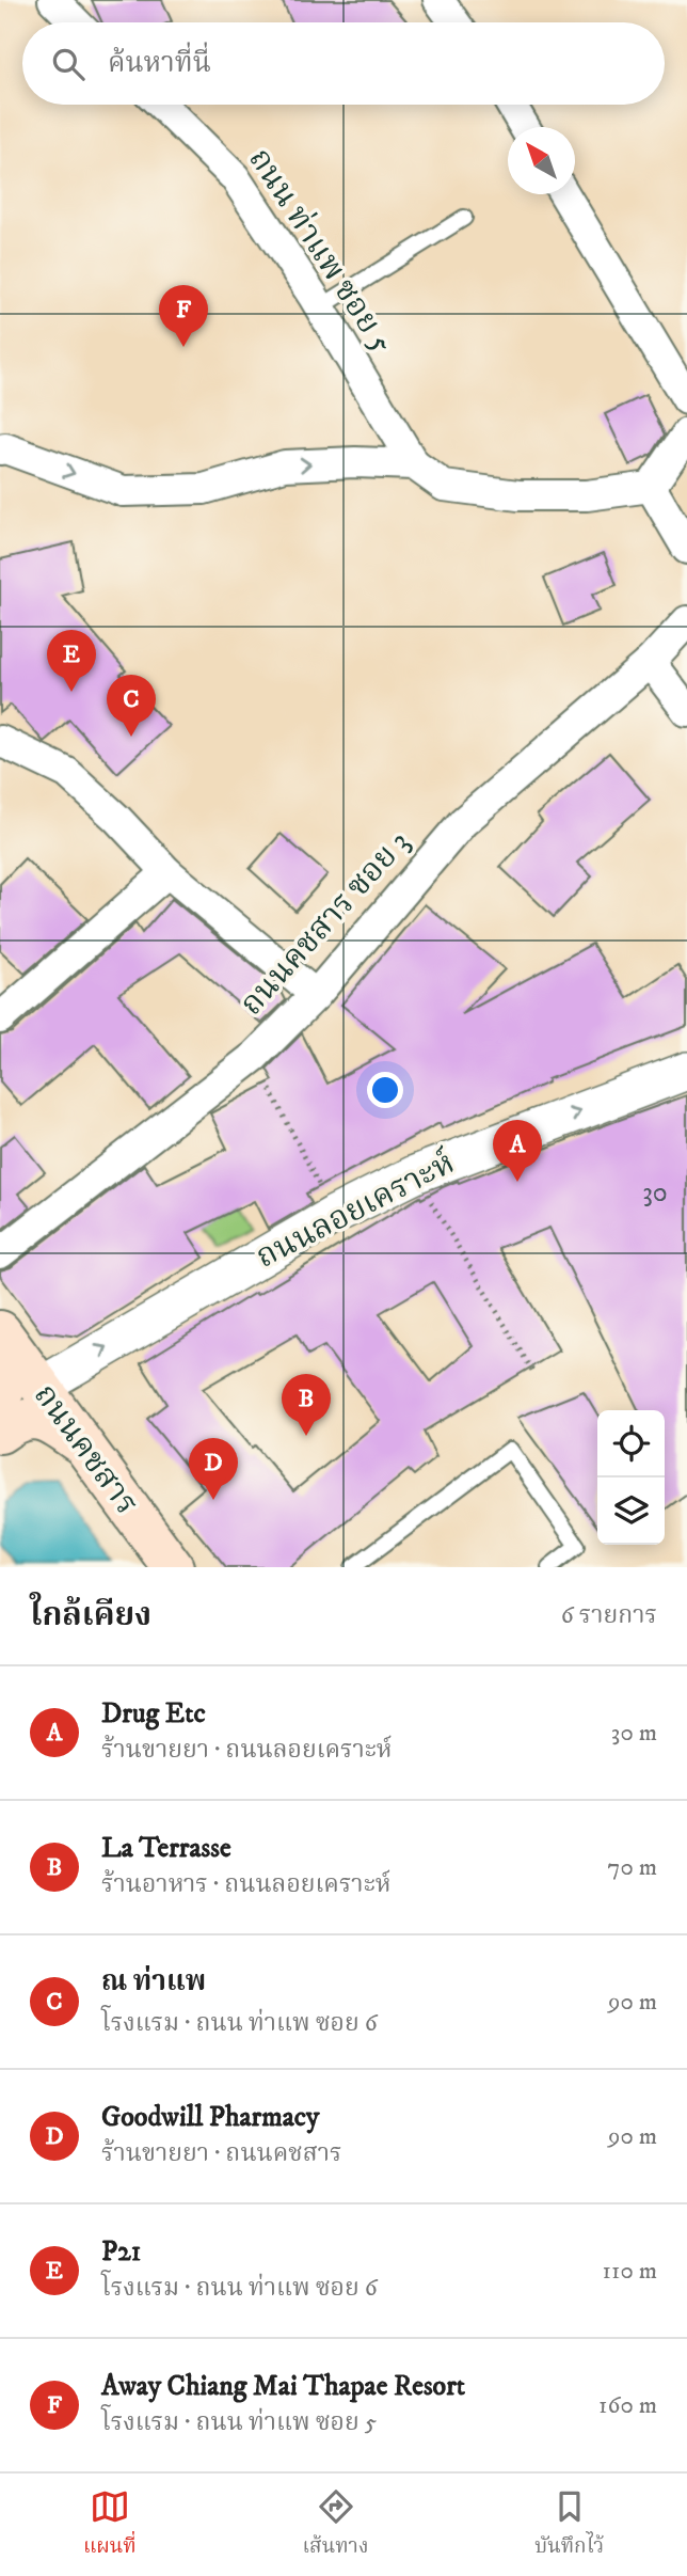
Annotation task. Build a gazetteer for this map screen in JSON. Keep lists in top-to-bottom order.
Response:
{
  "streets": {
    "main road": ["ถนนคชสาร"],
    "street": ["ถนน ท่าแพ ซอย 5", "ถนนคชสาร ซอย 3", "ถนนลอยเคราะห์"]
  },
  "crossings": [
    ["ถนนลอยเคราะห์", "ถนนคชสาร"]
  ],
  "one_way": ["ถนนลอยเคราะห์"],
  "house_numbers": ["30"],
  "north": "top left",
  "page": {
    "search": "ค้นหาที่นี่",
    "pins": [
      "F",
      "E",
      "C",
      "A",
      "B",
      "D"
    ],
    "heading": ["ใกล้เคียง", "6 รายการ"],
    "list": [
      {
        "mark": "A",
        "name": "Drug Etc",
        "note": "ร้านขายยา · ถนนลอยเคราะห์",
        "value": "30 m"
      },
      {
        "mark": "B",
        "name": "La Terrasse",
        "note": "ร้านอาหาร · ถนนลอยเคราะห์",
        "value": "70 m"
      },
      {
        "mark": "C",
        "name": "ณ ท่าแพ",
        "note": "โรงแรม · ถนน ท่าแพ ซอย 6",
        "value": "90 m"
      },
      {
        "mark": "D",
        "name": "Goodwill Pharmacy",
        "note": "ร้านขายยา · ถนนคชสาร",
        "value": "90 m"
      },
      {
        "mark": "E",
        "name": "P21",
        "note": "โรงแรม · ถนน ท่าแพ ซอย 6",
        "value": "110 m"
      },
      {
        "mark": "F",
        "name": "Away Chiang Mai Thapae Resort",
        "note": "โรงแรม · ถนน ท่าแพ ซอย 5",
        "value": "160 m"
      }
    ],
    "nav": ["แผนที่", "เส้นทาง", "บันทึกไว้"]
  }
}
